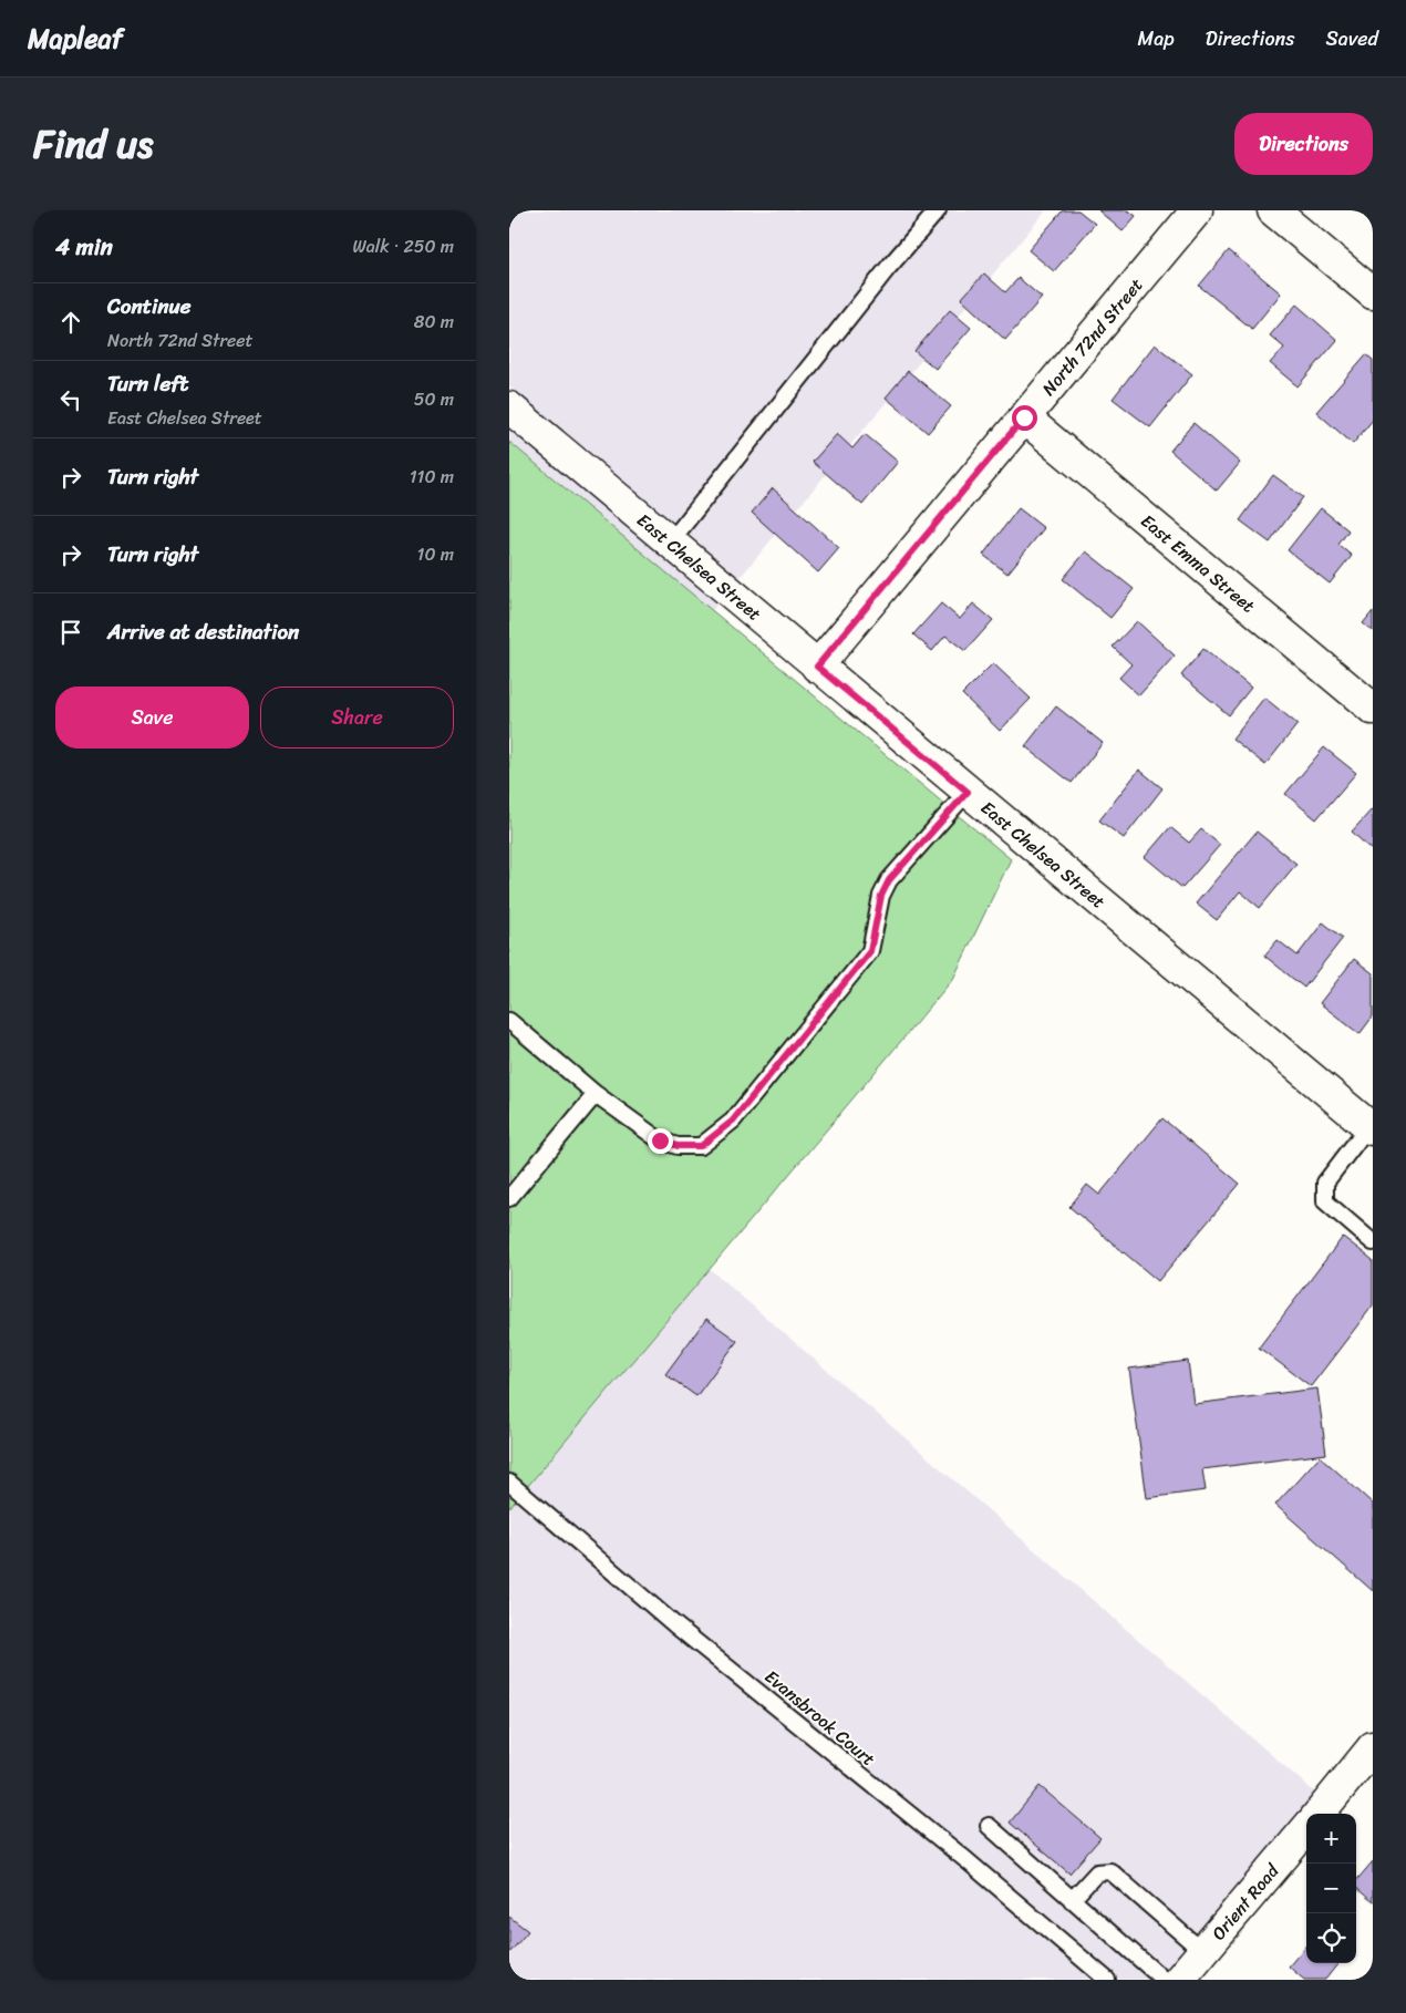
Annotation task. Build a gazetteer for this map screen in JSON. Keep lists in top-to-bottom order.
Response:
{
  "streets": {
    "street": [
      "North 72nd Street",
      "East Emma Street",
      "East Chelsea Street",
      "Orient Road"
    ],
    "lane": ["Evansbrook Court"]
  },
  "crossings": [
    ["North 72nd Street", "East Emma Street"],
    ["North 72nd Street", "East Chelsea Street"]
  ],
  "page": {
    "header": "Mapleaf",
    "nav": ["Map", "Directions", "Saved"],
    "title": "Find us",
    "buttons": [
      "Directions",
      ["Save", "Share"]
    ],
    "heading": ["4 min", "Walk · 250 m"],
    "list": [
      ["Continue", "North 72nd Street", "80 m"],
      ["Turn left", "East Chelsea Street", "50 m"],
      ["Turn right", "110 m"],
      ["Turn right", "10 m"],
      "Arrive at destination"
    ],
    "map_buttons": ["+", "−"]
  }
}
